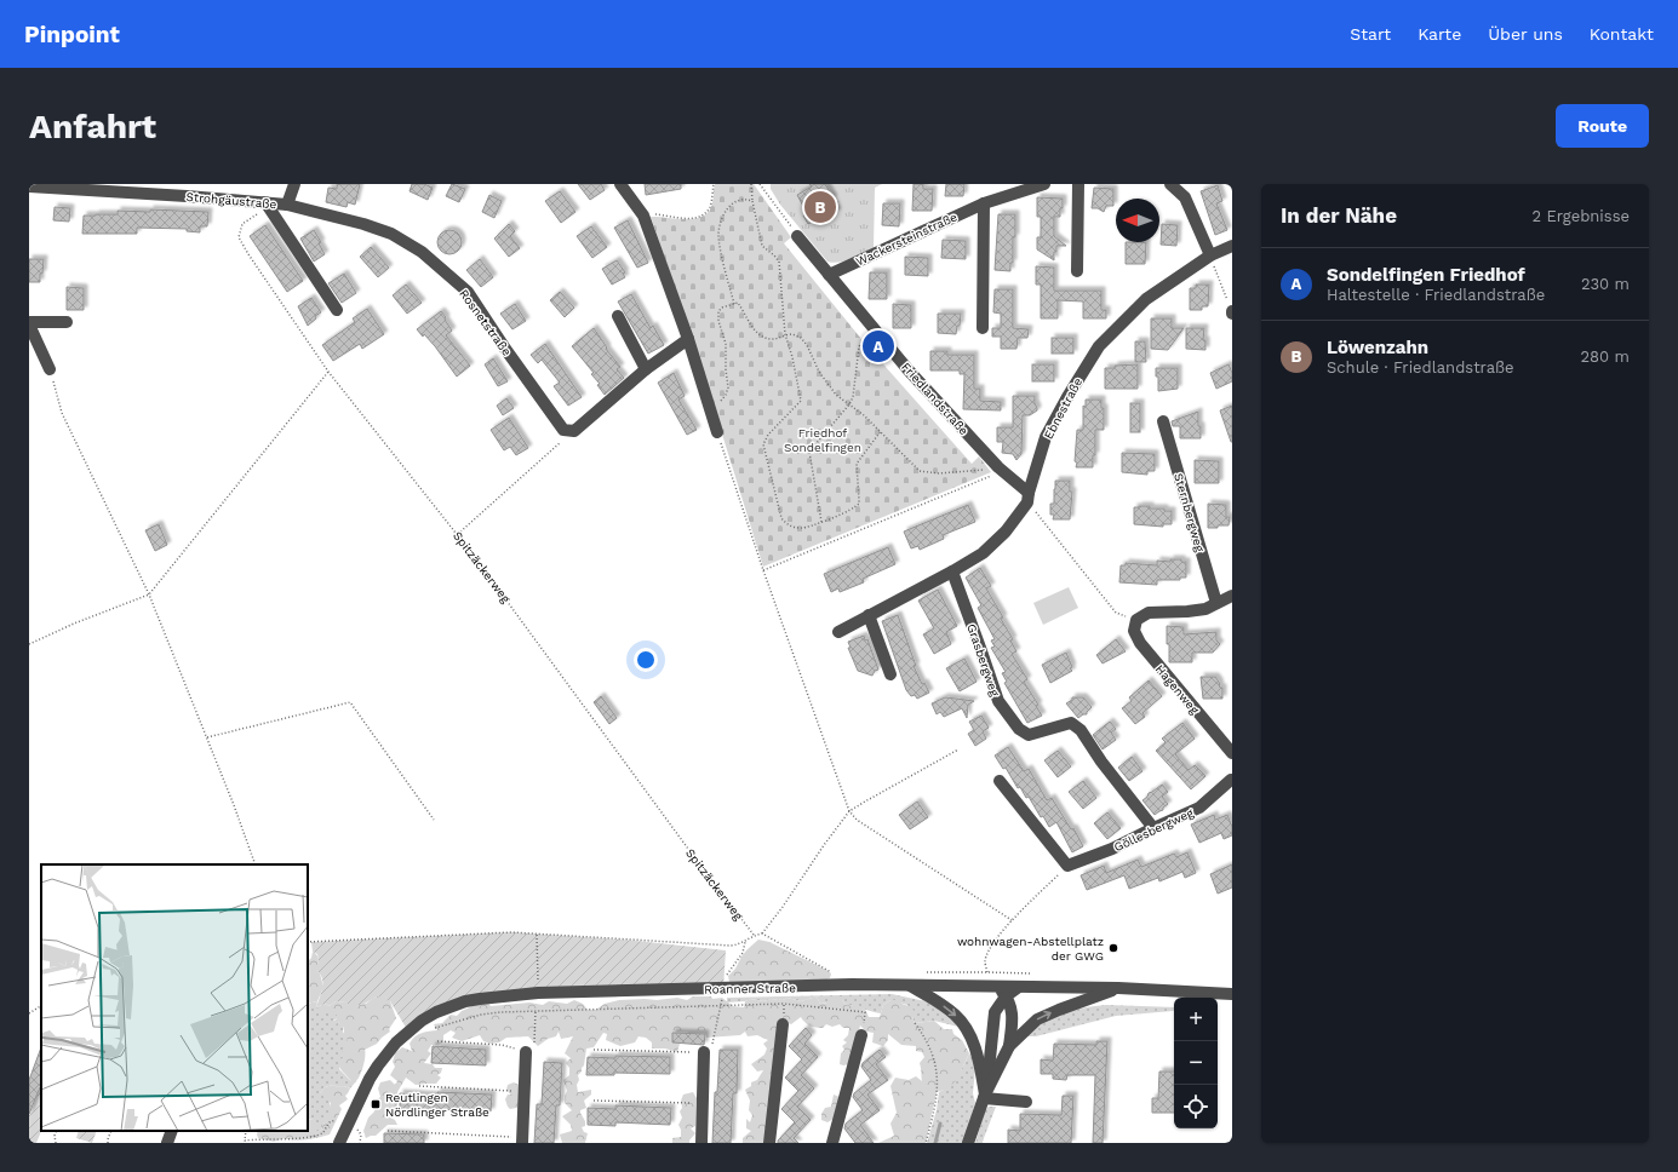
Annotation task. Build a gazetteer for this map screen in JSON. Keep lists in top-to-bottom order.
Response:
{
  "streets": {
    "street": [
      "Strohgäustraße",
      "Wackersteinstraße",
      "Rosnetstraße",
      "Friedlandstraße",
      "Ebnestraße",
      "Sternbergweg",
      "Grasbergweg",
      "Hagenweg",
      "Göllesbergweg",
      "Roanner Straße"
    ],
    "path": ["Spitzäckerweg"]
  },
  "crossings": [
    ["Strohgäustraße", "Rosnetstraße"],
    ["Strohgäustraße", "Spitzäckerweg"],
    ["Wackersteinstraße", "Friedlandstraße"],
    ["Friedlandstraße", "Ebnestraße"],
    ["Ebnestraße", "Grasbergweg"],
    ["Grasbergweg", "Göllesbergweg"]
  ],
  "parks": ["Friedhof Sondelfingen"],
  "places": {
    "other": ["wohnwagen-Abstellplatz der GWG"],
    "transit": ["Reutlingen Nördlinger Straße"]
  },
  "north": "left",
  "page": {
    "header": "Pinpoint",
    "nav": [
      "Start",
      "Karte",
      "Über uns",
      "Kontakt"
    ],
    "buttons": "Route",
    "title": "Anfahrt",
    "heading": ["In der Nähe", "2 Ergebnisse"],
    "pins": ["B", "A"],
    "list": [
      {
        "mark": "A",
        "name": "Sondelfingen Friedhof",
        "note": "Haltestelle · Friedlandstraße",
        "value": "230 m"
      },
      {
        "mark": "B",
        "name": "Löwenzahn",
        "note": "Schule · Friedlandstraße",
        "value": "280 m"
      }
    ],
    "map_buttons": ["+", "−"]
  }
}
